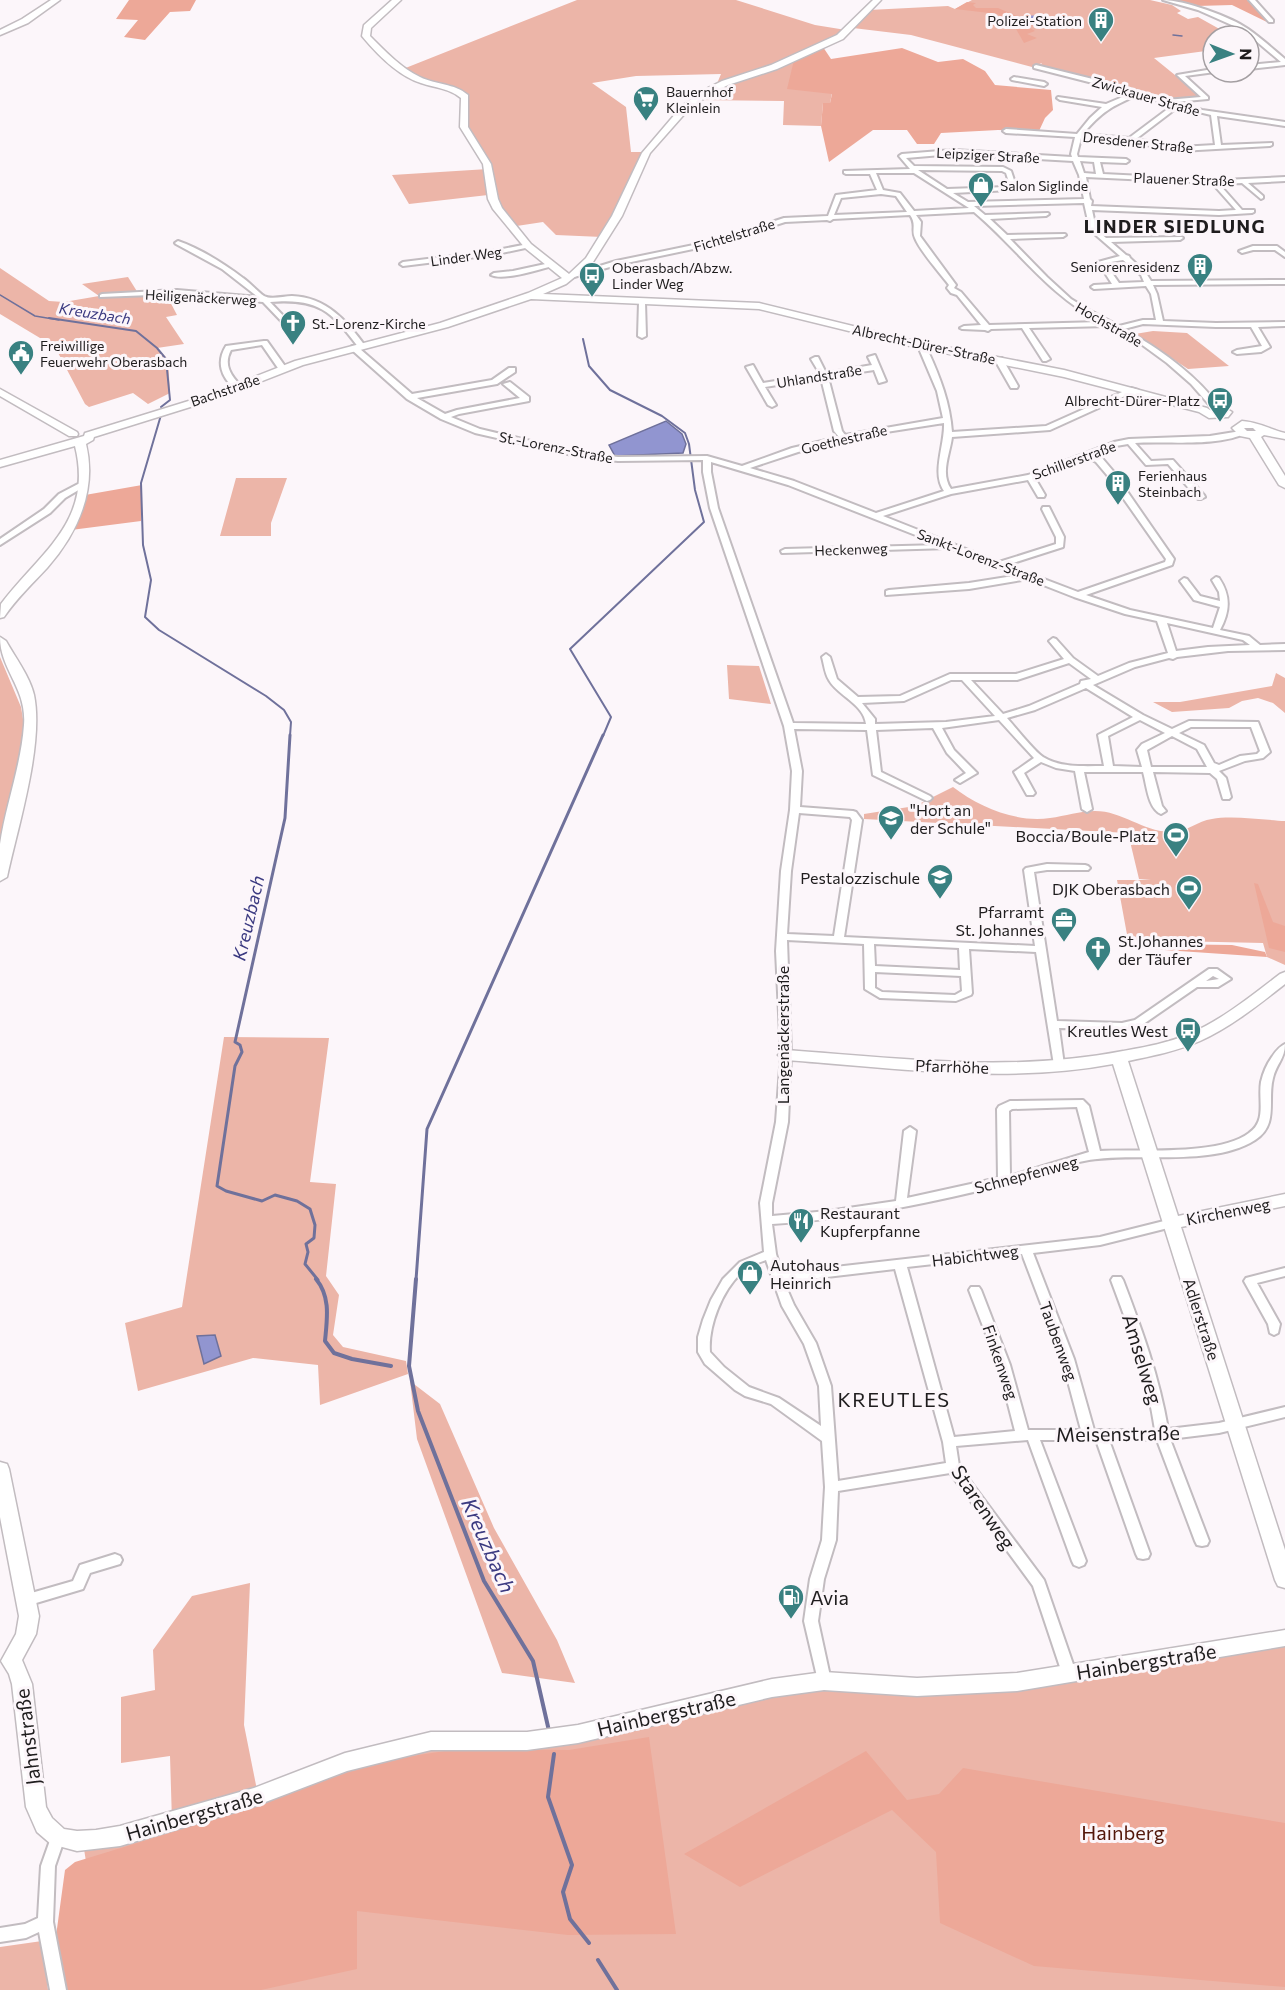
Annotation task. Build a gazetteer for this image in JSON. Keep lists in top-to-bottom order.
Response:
{
  "streets": {
    "street": [
      "Zwickauer Straße",
      "Dresdener Straße",
      "Leipziger Straße",
      "Plauener Straße",
      "Fichtelstraße",
      "Linder Weg",
      "Heiligenäckerweg",
      "Hochstraße",
      "Albrecht-Dürer-Straße",
      "Uhlandstraße",
      "Bachstraße",
      "Goethestraße",
      "St.-Lorenz-Straße",
      "Schillerstraße",
      "Heckenweg",
      "Sankt-Lorenz-Straße",
      "Langenäckerstraße",
      "Pfarrhöhe",
      "Schnepfenweg",
      "Kirchenweg",
      "Habichtweg",
      "Adlerstraße",
      "Taubenweg",
      "Amselweg",
      "Finkenweg",
      "Meisenstraße",
      "Starenweg",
      "Hainbergstraße",
      "Jahnstraße"
    ]
  },
  "crossings": [
    ["Leipziger Straße", "Hochstraße"],
    ["Fichtelstraße", "Linder Weg"],
    ["Fichtelstraße", "Hochstraße"],
    ["Heiligenäckerweg", "Albrecht-Dürer-Straße"],
    ["Heiligenäckerweg", "Bachstraße"],
    ["Heiligenäckerweg", "St.-Lorenz-Straße"],
    ["Hochstraße", "Albrecht-Dürer-Straße"],
    ["Albrecht-Dürer-Straße", "Bachstraße"],
    ["Albrecht-Dürer-Straße", "St.-Lorenz-Straße"],
    ["Bachstraße", "St.-Lorenz-Straße"],
    ["Goethestraße", "Sankt-Lorenz-Straße"],
    ["St.-Lorenz-Straße", "Sankt-Lorenz-Straße"],
    ["St.-Lorenz-Straße", "Langenäckerstraße"],
    ["Schillerstraße", "Sankt-Lorenz-Straße"],
    ["Heckenweg", "Sankt-Lorenz-Straße"],
    ["Sankt-Lorenz-Straße", "Langenäckerstraße"],
    ["Langenäckerstraße", "Pfarrhöhe"],
    ["Langenäckerstraße", "Schnepfenweg"],
    ["Langenäckerstraße", "Habichtweg"],
    ["Langenäckerstraße", "Hainbergstraße"],
    ["Pfarrhöhe", "Adlerstraße"],
    ["Schnepfenweg", "Adlerstraße"],
    ["Kirchenweg", "Habichtweg"],
    ["Kirchenweg", "Adlerstraße"],
    ["Habichtweg", "Adlerstraße"],
    ["Habichtweg", "Taubenweg"],
    ["Habichtweg", "Starenweg"],
    ["Adlerstraße", "Meisenstraße"],
    ["Taubenweg", "Meisenstraße"],
    ["Amselweg", "Meisenstraße"],
    ["Finkenweg", "Meisenstraße"],
    ["Meisenstraße", "Starenweg"],
    ["Starenweg", "Hainbergstraße"],
    ["Hainbergstraße", "Jahnstraße"]
  ],
  "districts": ["LINDER SIEDLUNG", "KREUTLES"],
  "water": ["Kreuzbach"],
  "parks": ["Hainberg"],
  "places": {
    "building": ["Polizei-Station", "Seniorenresidenz", "Ferienhaus Steinbach"],
    "supermarket": ["Bauernhof Kleinlein"],
    "shop": ["Salon Siglinde", "Autohaus Heinrich"],
    "bus stop": ["Oberasbach/Abzw. Linder Weg", "Albrecht-Dürer-Platz", "Kreutles West"],
    "church": ["St.-Lorenz-Kirche", "St.Johannes der Täufer"],
    "public building": ["Freiwillige Feuerwehr Oberasbach"],
    "school or university": ["\"Hort an der Schule\"", "Pestalozzischule"],
    "sports": ["Boccia/Boule-Platz", "DJK Oberasbach"],
    "office": ["Pfarramt St. Johannes"],
    "restaurant": ["Restaurant Kupferpfanne"],
    "fuel station": ["Avia"]
  },
  "north": "right"
}
